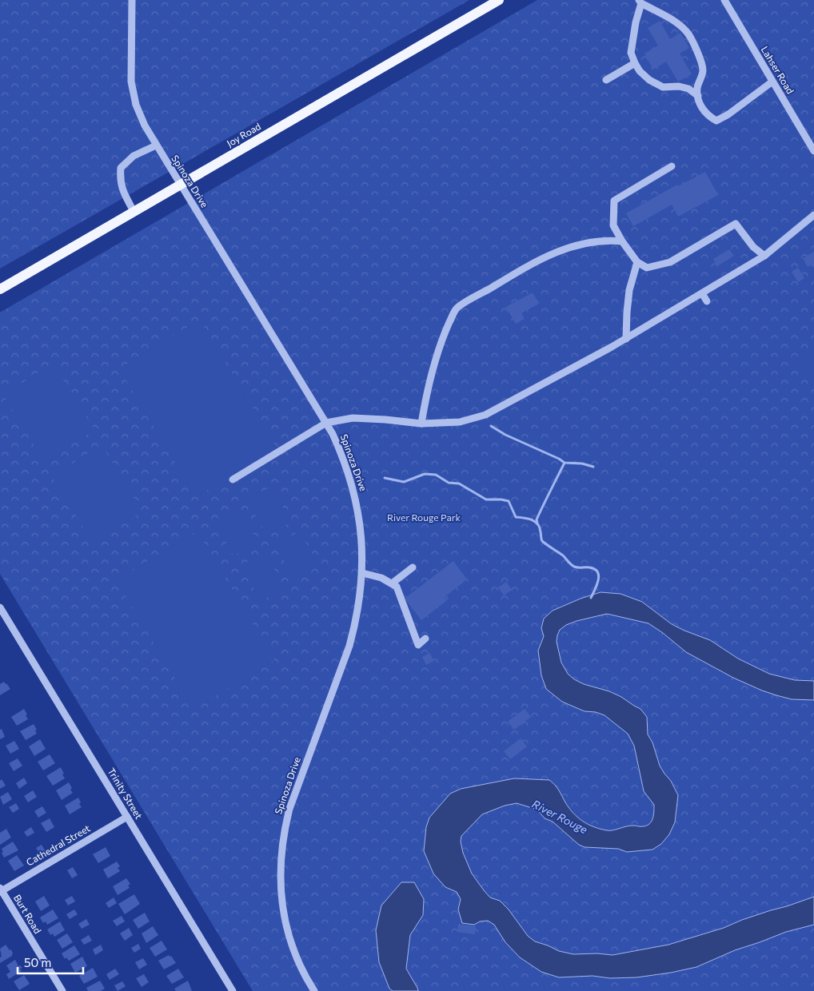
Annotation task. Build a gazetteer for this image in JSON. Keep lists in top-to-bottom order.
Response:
{
  "streets": {
    "main road": ["Joy Road"],
    "street": [
      "Lahser Road",
      "Spinoza Drive",
      "Trinity Street",
      "Cathedral Street",
      "Burt Road"
    ]
  },
  "crossings": [
    ["Joy Road", "Spinoza Drive"],
    ["Trinity Street", "Cathedral Street"],
    ["Cathedral Street", "Burt Road"]
  ],
  "water": ["River Rouge"],
  "parks": ["River Rouge Park"],
  "scale_bar": "50 m"
}
